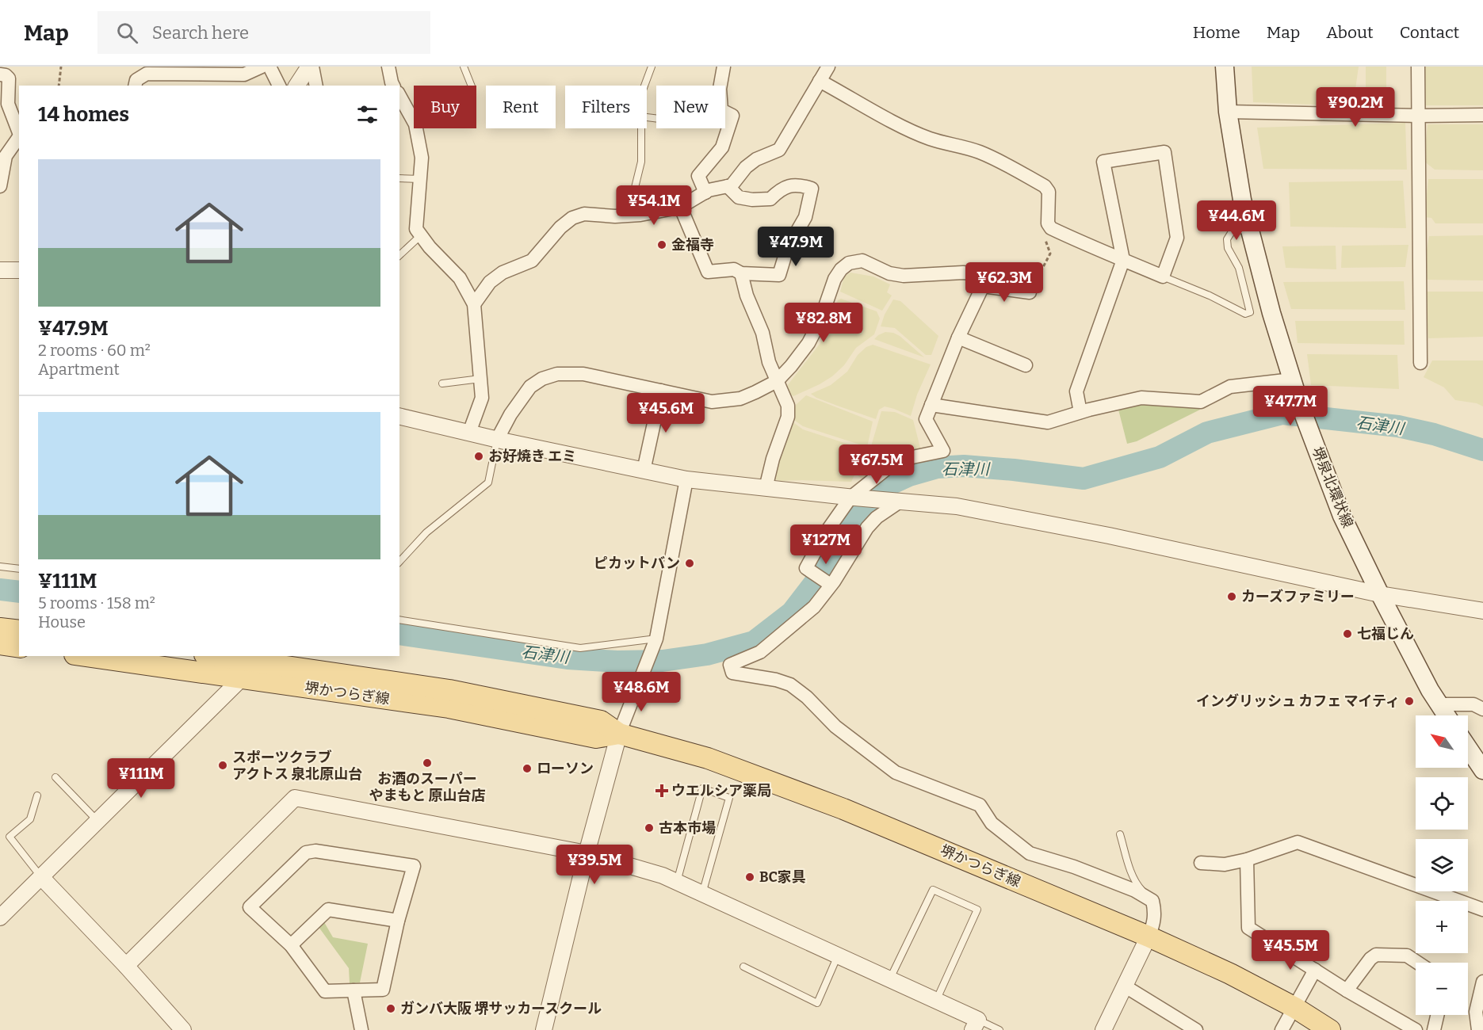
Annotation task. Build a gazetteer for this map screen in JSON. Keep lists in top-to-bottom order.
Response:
{
  "streets": {
    "main road": ["堺泉北環状線", "堺かつらぎ線"]
  },
  "water": ["石津川"],
  "places": {
    "other": [
      "金福寺",
      "お好焼き エミ",
      "ピカットバン",
      "カーズファミリー",
      "七福じん",
      "イングリッシュ カフェ マイティ",
      "お酒のスーパー やまもと 原山台店",
      "スポーツクラブ アクトス 泉北原山台",
      "ローソン",
      "古本市場",
      "BC家具",
      "ガンバ大阪 堺サッカースクール"
    ],
    "health": ["ウエルシア薬局"]
  },
  "north": "top left",
  "page": {
    "header": "Map",
    "search": "Search here",
    "nav": [
      "Home",
      "Map",
      "About",
      "Contact"
    ],
    "chip": [
      "Buy",
      "Rent",
      "Filters",
      "New"
    ],
    "heading": "14 homes",
    "price": [
      "¥90.2M",
      "¥54.1M",
      "¥44.6M",
      "¥47.9M",
      "¥62.3M",
      "¥82.8M",
      "¥47.7M",
      "¥45.6M",
      "¥67.5M",
      "¥127M",
      "¥48.6M",
      "¥111M",
      "¥39.5M",
      "¥45.5M"
    ],
    "list": [
      {
        "name": "¥47.9M",
        "note": "2 rooms · 60 m² · Apartment"
      },
      {
        "name": "¥111M",
        "note": "5 rooms · 158 m² · House"
      }
    ],
    "map_buttons": ["+", "−"]
  }
}
